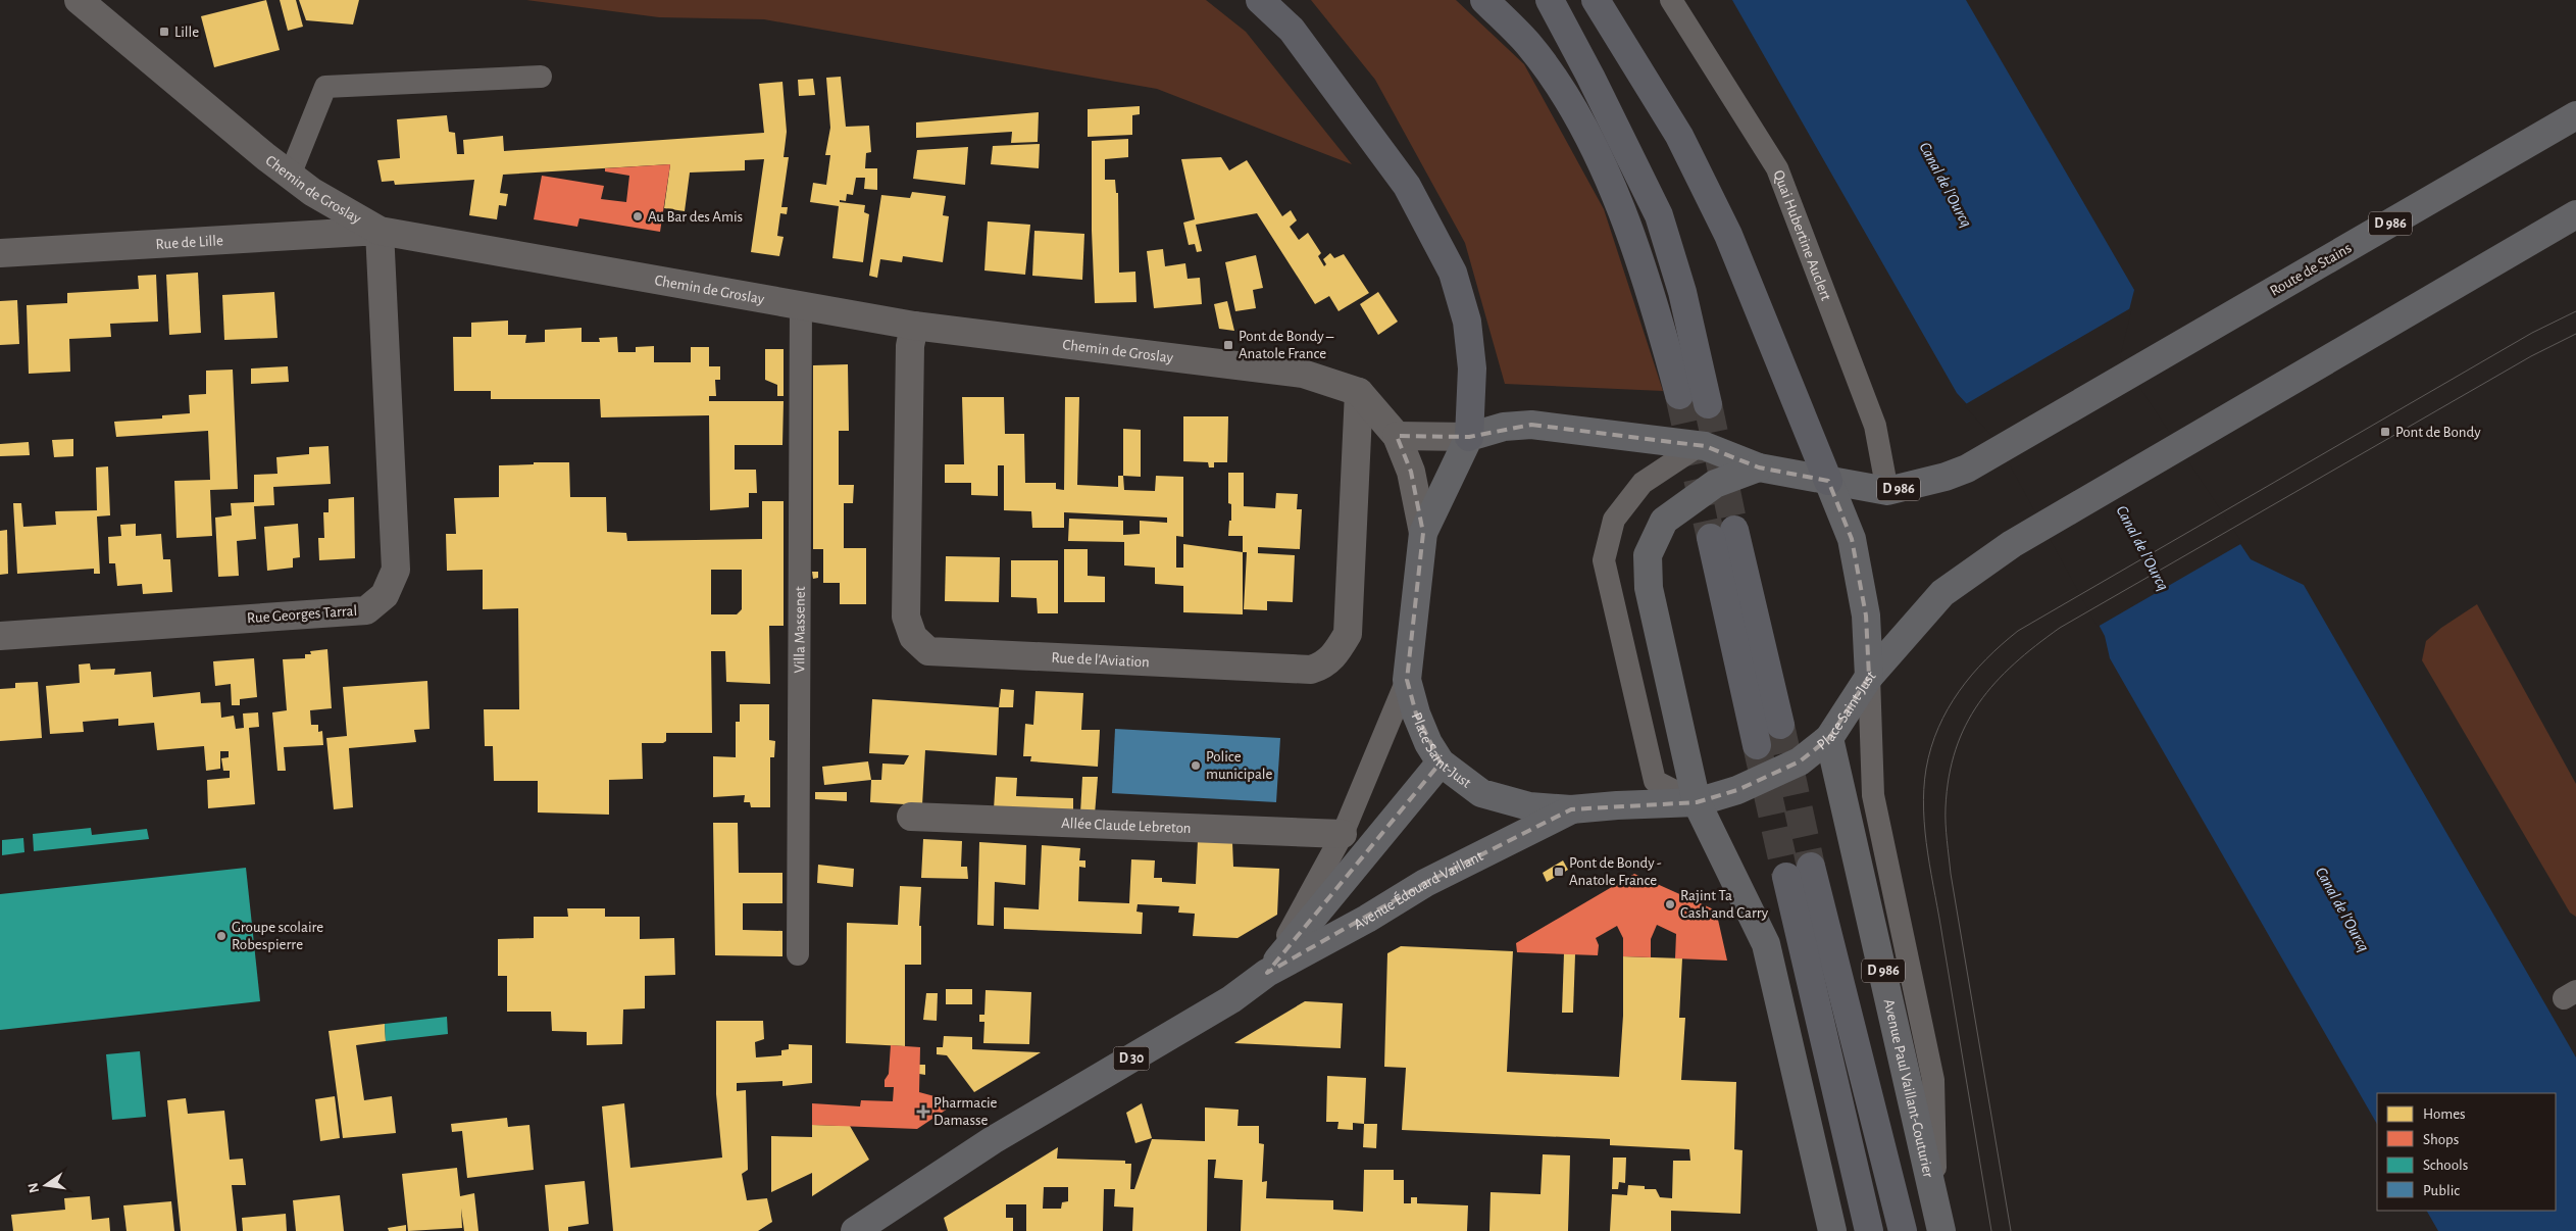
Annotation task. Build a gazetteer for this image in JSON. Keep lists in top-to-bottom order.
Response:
{
  "streets": {
    "main road": [
      "D 986",
      "Route de Stains",
      "Place Saint-Just",
      "Avenue Édouard Vaillant",
      "D 30",
      "Avenue Paul Vaillant-Couturier"
    ],
    "street": [
      "Chemin de Groslay",
      "Rue de Lille",
      "Rue Georges Tarral",
      "Rue de l'Aviation",
      "Allée Claude Lebreton"
    ],
    "lane": ["Quai Hubertine Auclert", "Villa Massenet"]
  },
  "crossings": [
    ["Chemin de Groslay", "Rue de Lille"],
    ["Chemin de Groslay", "Rue Georges Tarral"],
    ["Chemin de Groslay", "Villa Massenet"],
    ["Chemin de Groslay", "Rue de l'Aviation"],
    ["D 986", "Quai Hubertine Auclert"],
    ["D 986", "Route de Stains"],
    ["D 986", "Place Saint-Just"],
    ["Quai Hubertine Auclert", "Route de Stains"],
    ["Rue de Lille", "Rue Georges Tarral"],
    ["Place Saint-Just", "Avenue Édouard Vaillant"],
    ["Place Saint-Just", "Avenue Paul Vaillant-Couturier"]
  ],
  "water": ["Canal de l'Ourcq"],
  "places": {
    "transit": [
      "Lille",
      "Pont de Bondy – Anatole France",
      "Pont de Bondy",
      "Pont de Bondy - Anatole France"
    ],
    "other": [
      "Au Bar des Amis",
      "Police municipale",
      "Rajint Ta Cash and Carry",
      "Groupe scolaire Robespierre"
    ],
    "health": ["Pharmacie Damasse"]
  },
  "legend": [
    "Homes",
    "Shops",
    "Schools",
    "Public"
  ],
  "north": "left"
}
